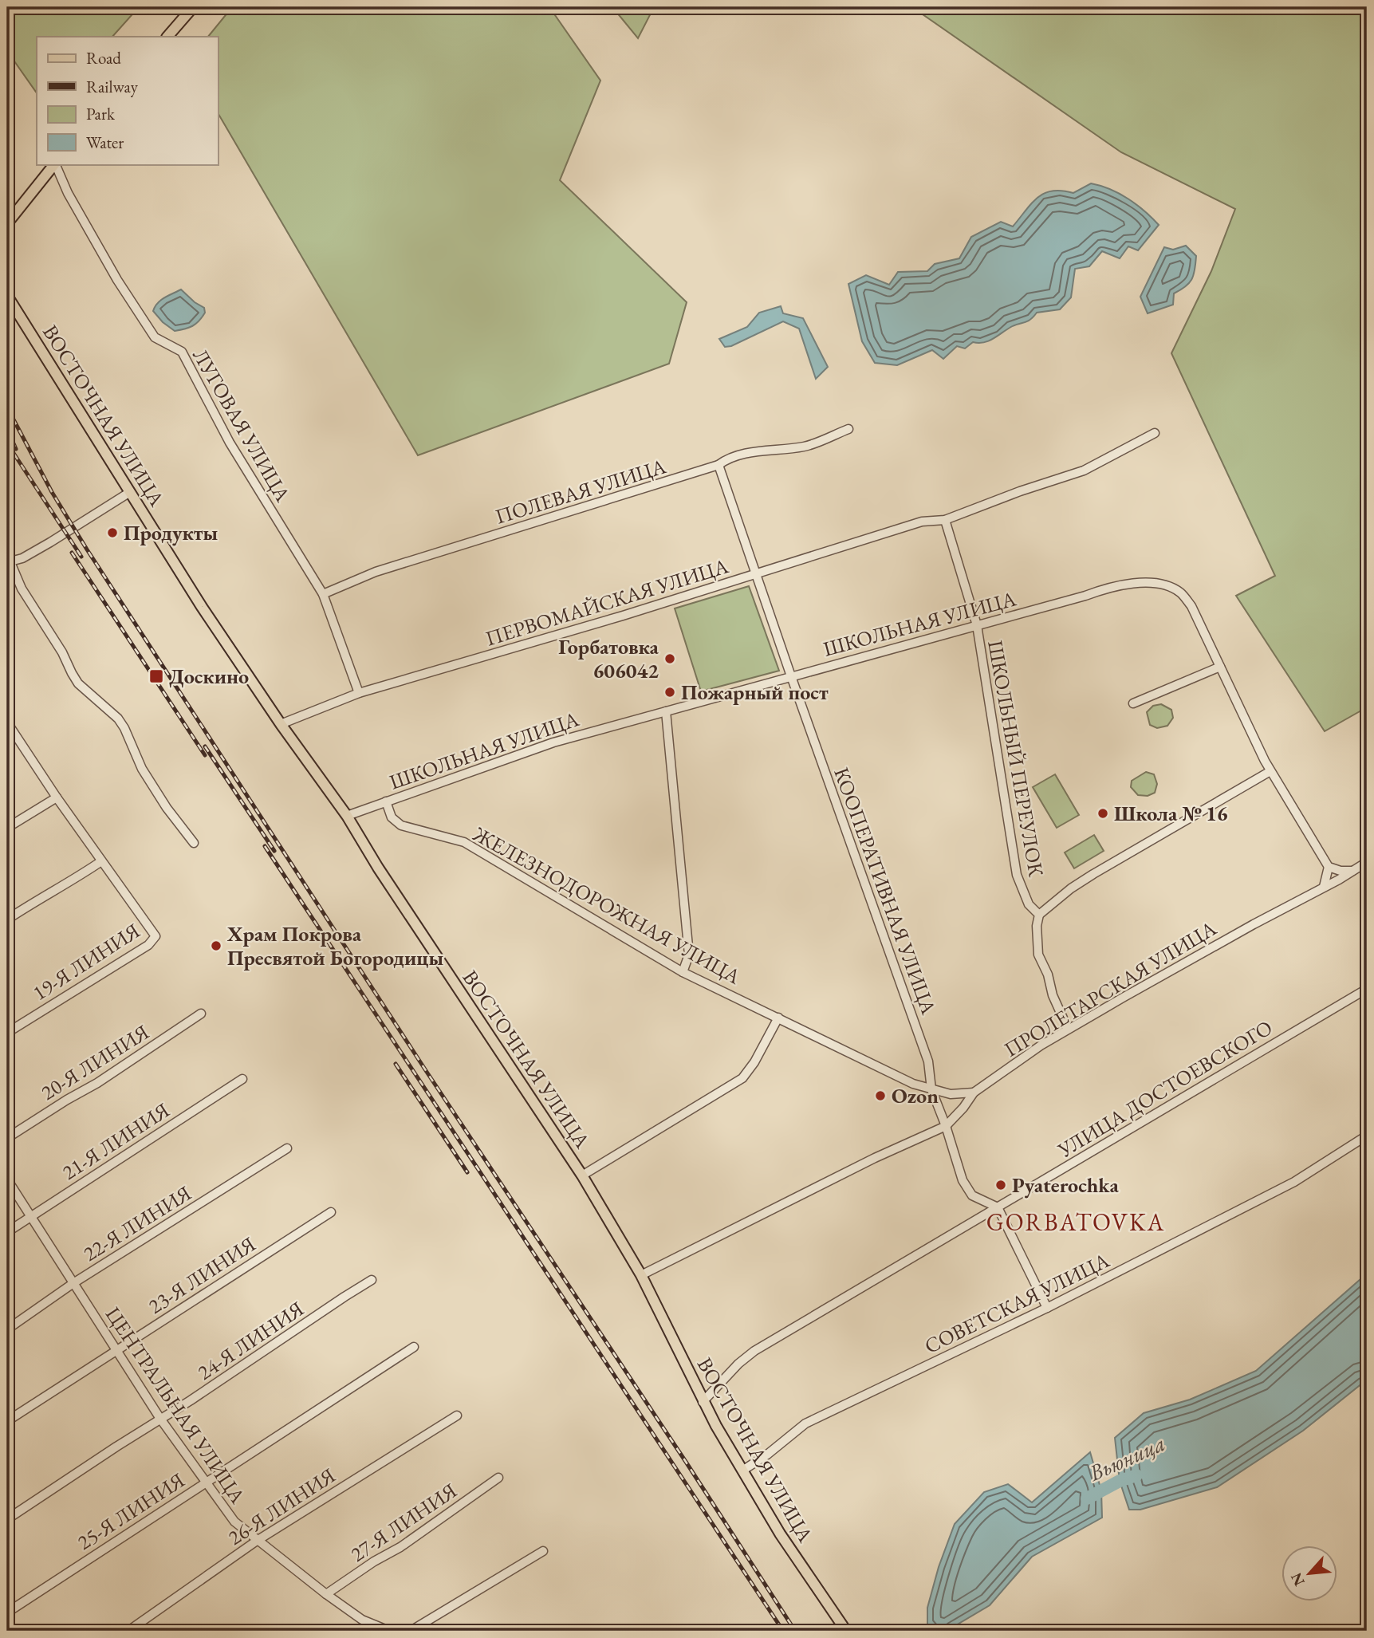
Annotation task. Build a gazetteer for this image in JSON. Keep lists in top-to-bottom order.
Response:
{
  "streets": {
    "main road": ["ВОСТОЧНАЯ УЛИЦА"],
    "street": [
      "ЛУГОВАЯ УЛИЦА",
      "ПОЛЕВАЯ УЛИЦА",
      "ПЕРВОМАЙСКАЯ УЛИЦА",
      "ШКОЛЬНАЯ УЛИЦА",
      "ШКОЛЬНЫЙ ПЕРЕУЛОК",
      "КООПЕРАТИВНАЯ УЛИЦА",
      "ЖЕЛЕЗНОДОРОЖНАЯ УЛИЦА",
      "19-Я ЛИНИЯ",
      "ПРОЛЕТАРСКАЯ УЛИЦА",
      "20-Я ЛИНИЯ",
      "УЛИЦА ДОСТОЕВСКОГО",
      "21-Я ЛИНИЯ",
      "22-Я ЛИНИЯ",
      "23-Я ЛИНИЯ",
      "СОВЕТСКАЯ УЛИЦА",
      "24-Я ЛИНИЯ",
      "ЦЕНТРАЛЬНАЯ УЛИЦА",
      "26-Я ЛИНИЯ",
      "25-Я ЛИНИЯ",
      "27-Я ЛИНИЯ"
    ]
  },
  "crossings": [
    ["ВОСТОЧНАЯ УЛИЦА", "ПЕРВОМАЙСКАЯ УЛИЦА"],
    ["ВОСТОЧНАЯ УЛИЦА", "ШКОЛЬНАЯ УЛИЦА"],
    ["ВОСТОЧНАЯ УЛИЦА", "ПРОЛЕТАРСКАЯ УЛИЦА"],
    ["ВОСТОЧНАЯ УЛИЦА", "УЛИЦА ДОСТОЕВСКОГО"],
    ["ВОСТОЧНАЯ УЛИЦА", "СОВЕТСКАЯ УЛИЦА"],
    ["ЛУГОВАЯ УЛИЦА", "ПОЛЕВАЯ УЛИЦА"],
    ["ЛУГОВАЯ УЛИЦА", "ПЕРВОМАЙСКАЯ УЛИЦА"],
    ["ПОЛЕВАЯ УЛИЦА", "КООПЕРАТИВНАЯ УЛИЦА"],
    ["ПЕРВОМАЙСКАЯ УЛИЦА", "ШКОЛЬНЫЙ ПЕРЕУЛОК"],
    ["ПЕРВОМАЙСКАЯ УЛИЦА", "КООПЕРАТИВНАЯ УЛИЦА"],
    ["ШКОЛЬНАЯ УЛИЦА", "ШКОЛЬНЫЙ ПЕРЕУЛОК"],
    ["ШКОЛЬНАЯ УЛИЦА", "КООПЕРАТИВНАЯ УЛИЦА"],
    ["ШКОЛЬНАЯ УЛИЦА", "ЖЕЛЕЗНОДОРОЖНАЯ УЛИЦА"],
    ["КООПЕРАТИВНАЯ УЛИЦА", "ЖЕЛЕЗНОДОРОЖНАЯ УЛИЦА"],
    ["КООПЕРАТИВНАЯ УЛИЦА", "ПРОЛЕТАРСКАЯ УЛИЦА"],
    ["КООПЕРАТИВНАЯ УЛИЦА", "УЛИЦА ДОСТОЕВСКОГО"],
    ["ЖЕЛЕЗНОДОРОЖНАЯ УЛИЦА", "ПРОЛЕТАРСКАЯ УЛИЦА"],
    ["21-Я ЛИНИЯ", "ЦЕНТРАЛЬНАЯ УЛИЦА"],
    ["22-Я ЛИНИЯ", "ЦЕНТРАЛЬНАЯ УЛИЦА"],
    ["23-Я ЛИНИЯ", "ЦЕНТРАЛЬНАЯ УЛИЦА"],
    ["24-Я ЛИНИЯ", "ЦЕНТРАЛЬНАЯ УЛИЦА"],
    ["ЦЕНТРАЛЬНАЯ УЛИЦА", "26-Я ЛИНИЯ"],
    ["ЦЕНТРАЛЬНАЯ УЛИЦА", "25-Я ЛИНИЯ"],
    ["ЦЕНТРАЛЬНАЯ УЛИЦА", "27-Я ЛИНИЯ"]
  ],
  "districts": ["GORBATOVKA"],
  "water": ["Вьюница"],
  "places": {
    "other": [
      "Продукты",
      "Горбатовка 606042",
      "Пожарный пост",
      "Школа № 16",
      "Храм Покрова Пресвятой Богородицы",
      "Ozon",
      "Pyaterochka"
    ],
    "transit": ["Доскино"]
  },
  "legend": [
    "Road",
    "Railway",
    "Park",
    "Water"
  ],
  "north": "bottom left"
}
